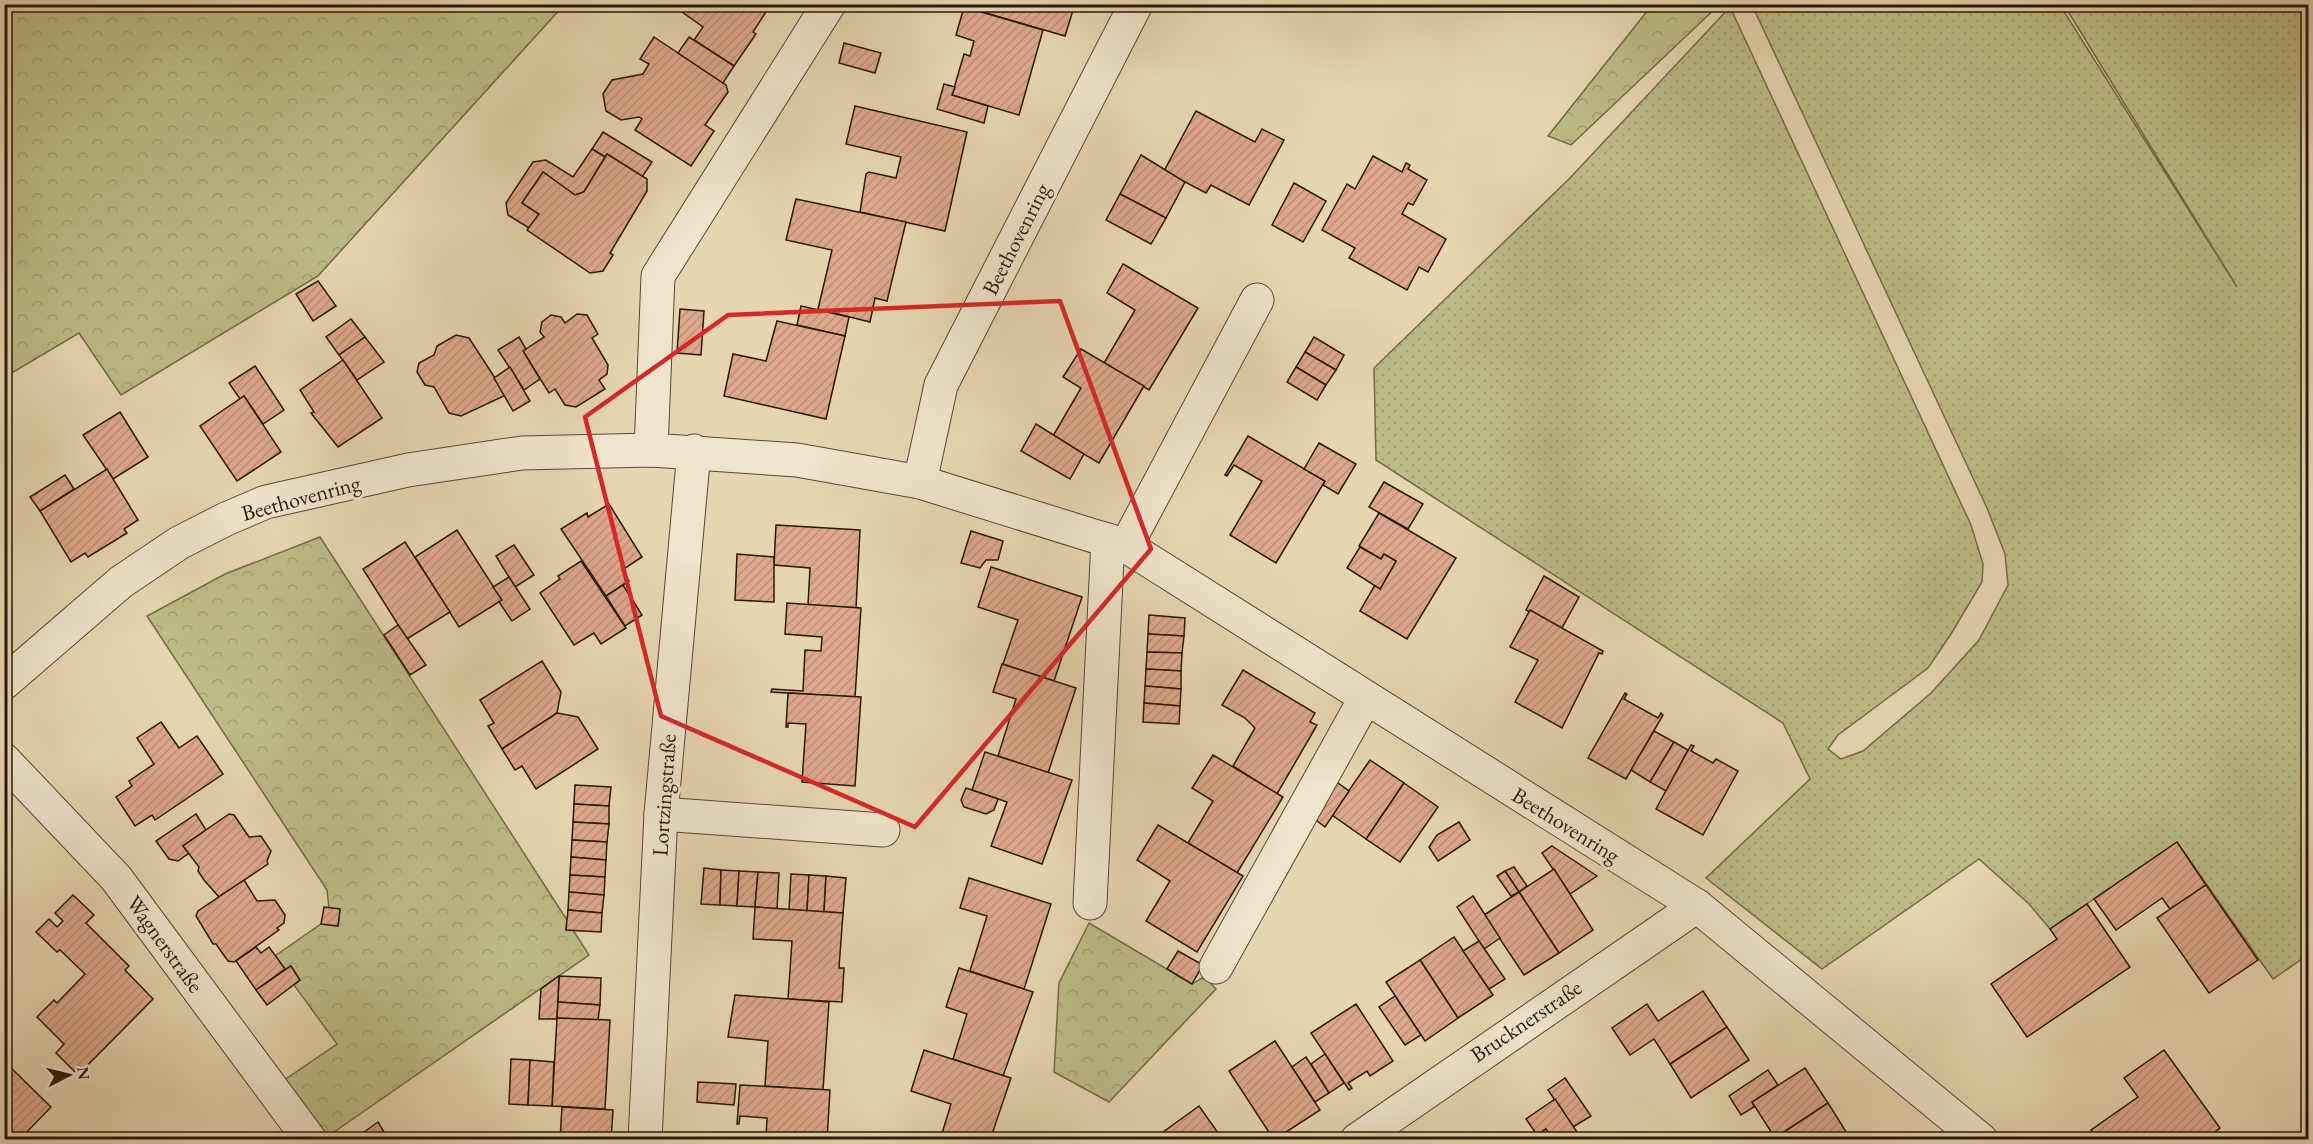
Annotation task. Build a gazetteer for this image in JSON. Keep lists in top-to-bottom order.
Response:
{
  "streets": {
    "street": [
      "Beethovenring",
      "Lortzingstraße",
      "Wagnerstraße",
      "Brucknerstraße"
    ]
  },
  "crossings": [
    ["Beethovenring", "Lortzingstraße"],
    ["Beethovenring", "Brucknerstraße"]
  ],
  "north": "right"
}
